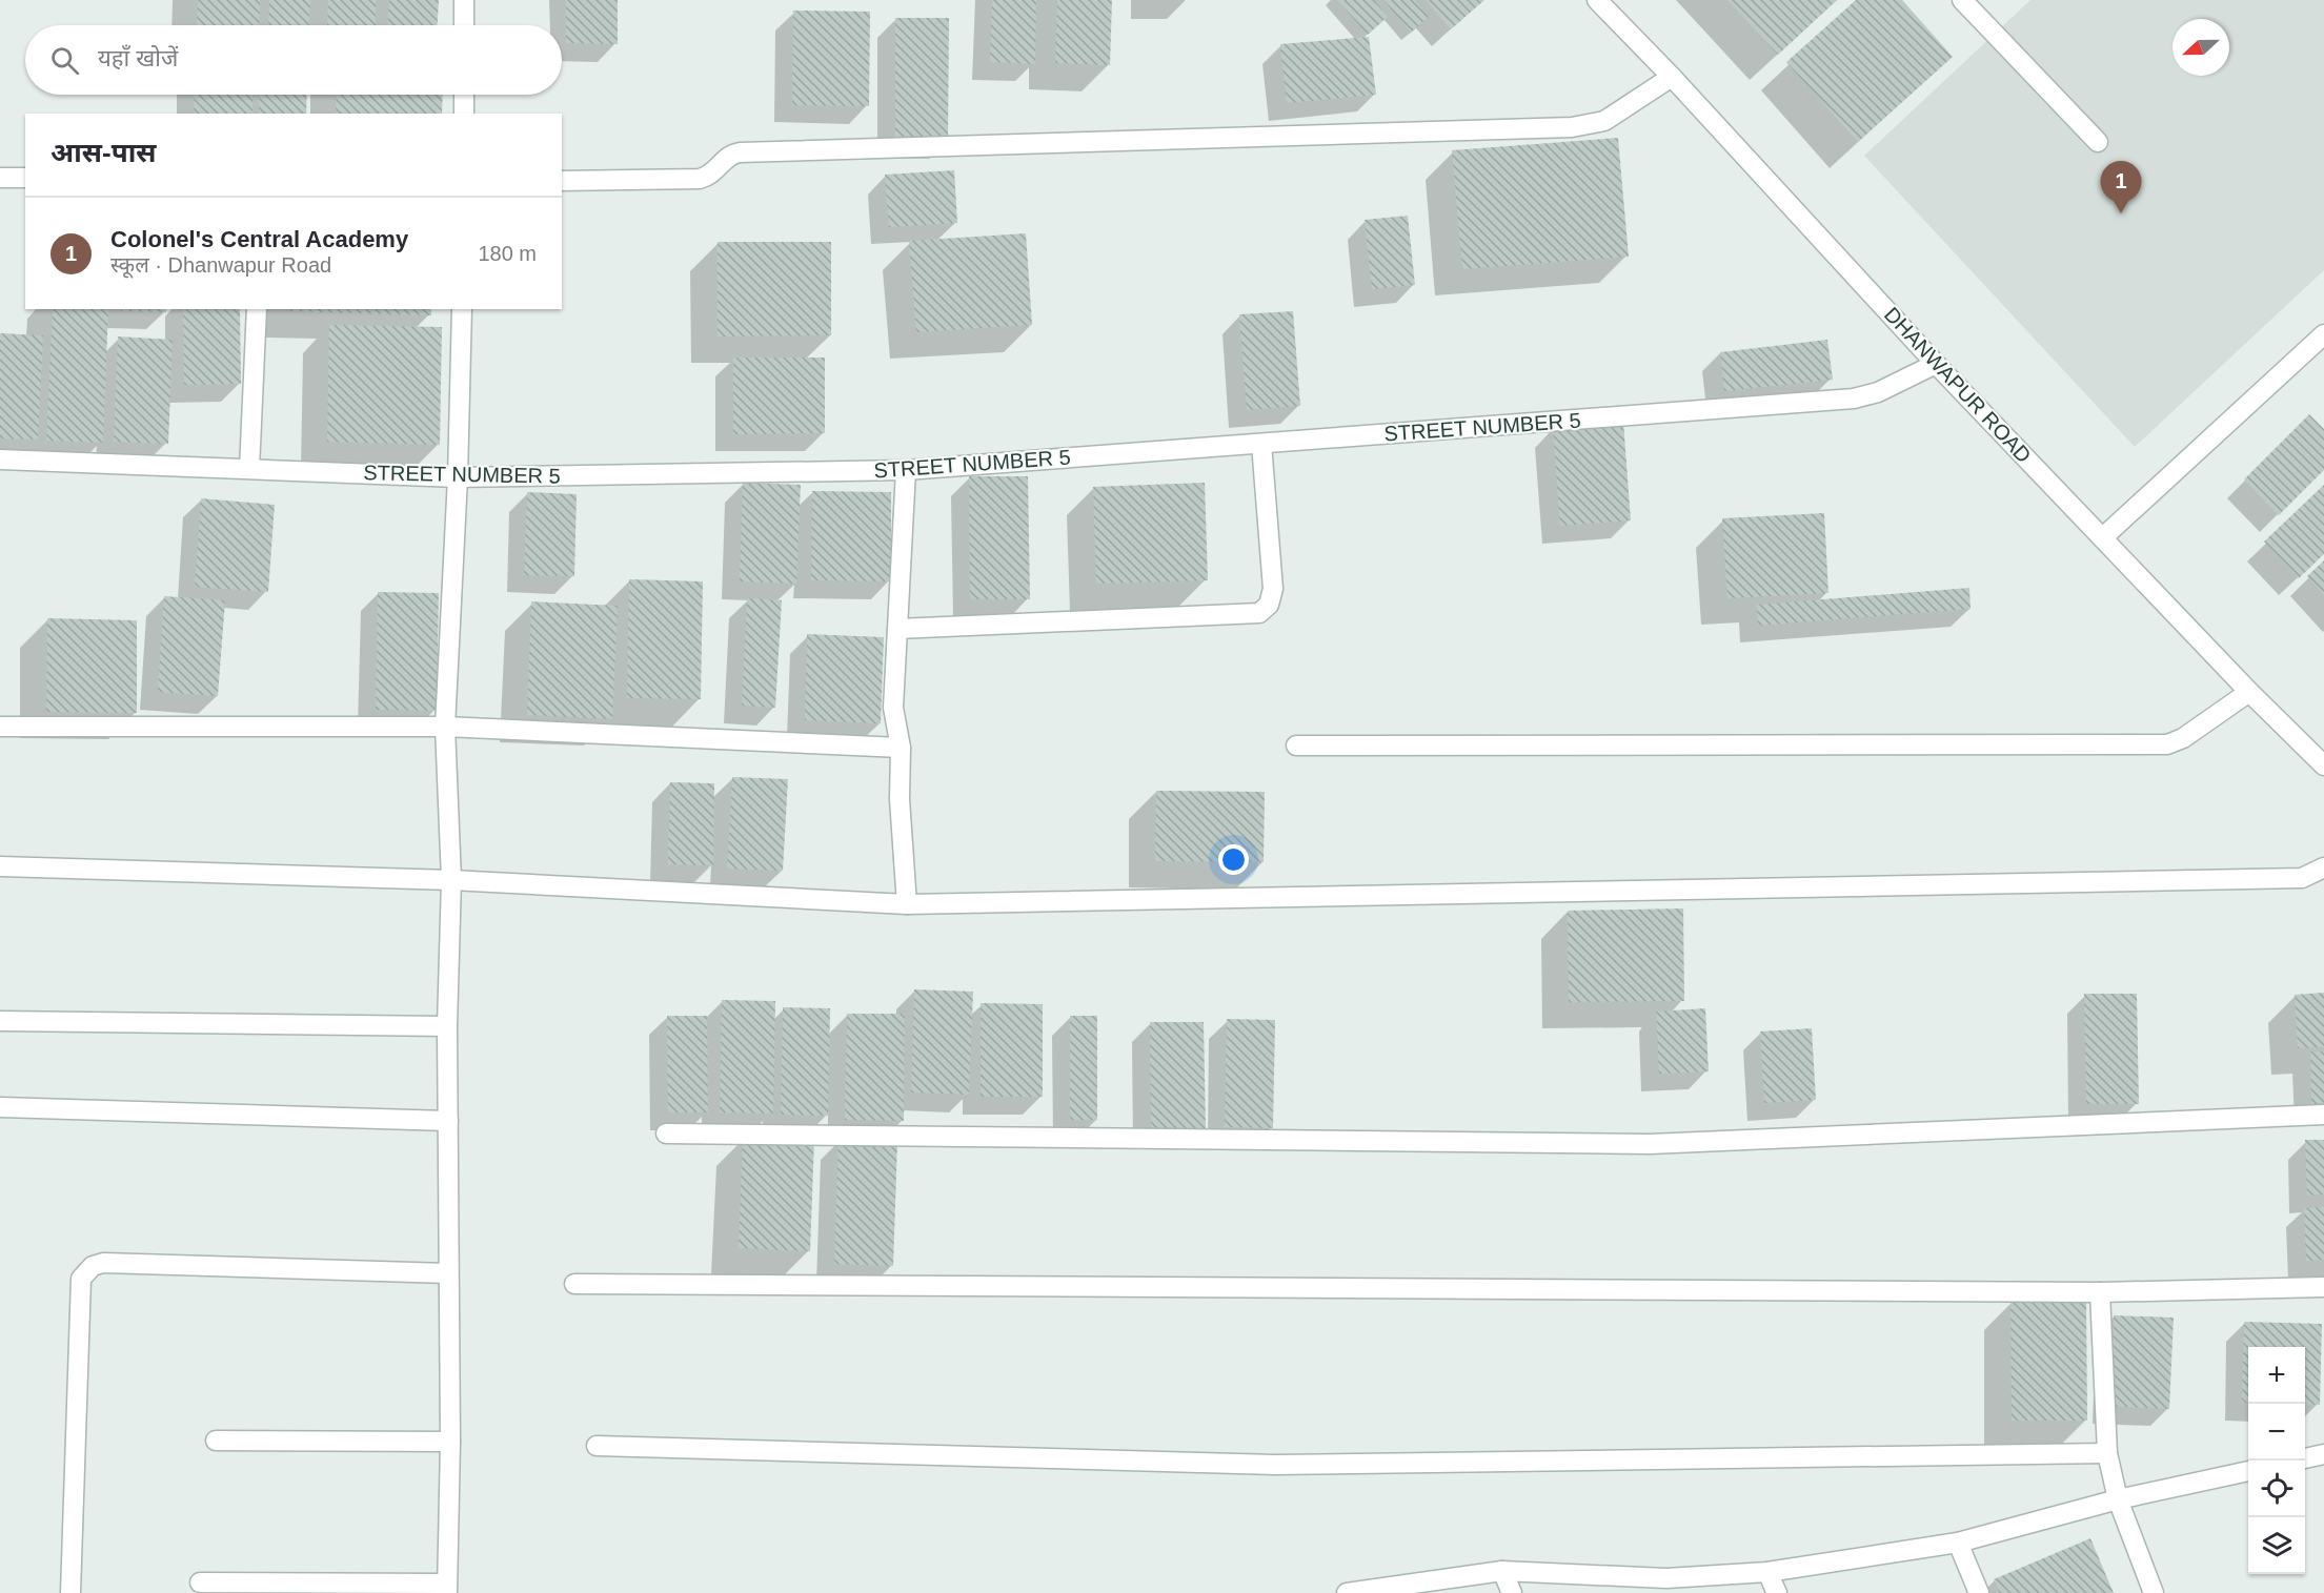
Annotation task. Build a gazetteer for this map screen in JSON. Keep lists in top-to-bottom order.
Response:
{
  "streets": {
    "street": ["DHANWAPUR ROAD", "STREET NUMBER 5"]
  },
  "crossings": [
    ["DHANWAPUR ROAD", "STREET NUMBER 5"]
  ],
  "north": "left",
  "page": {
    "search": "यहाँ खोजें",
    "heading": "आस-पास",
    "pins": "1",
    "list": [
      {
        "mark": "1",
        "name": "Colonel's Central Academy",
        "note": "स्कूल · Dhanwapur Road",
        "value": "180 m"
      }
    ],
    "map_buttons": ["+", "−"]
  }
}
